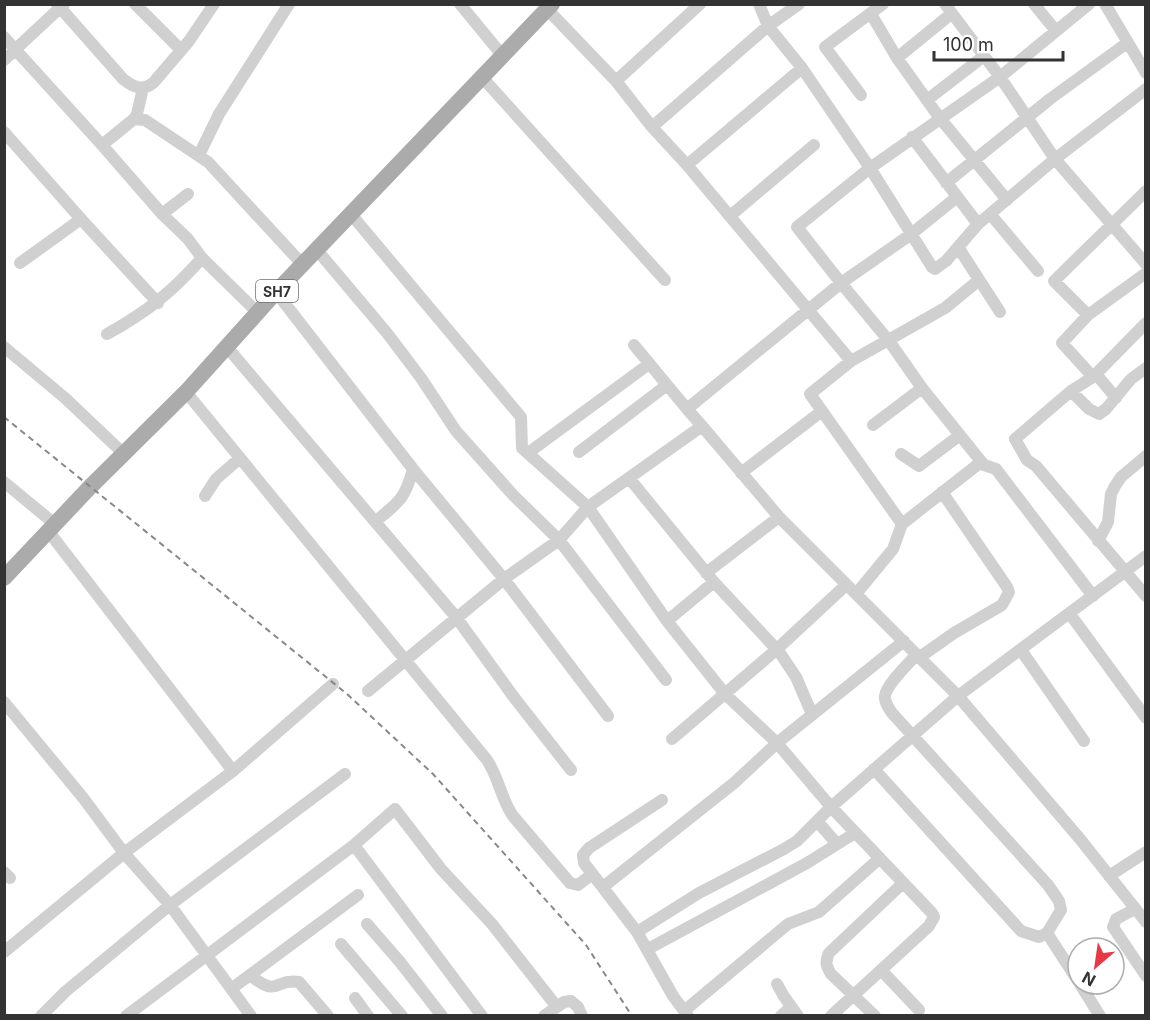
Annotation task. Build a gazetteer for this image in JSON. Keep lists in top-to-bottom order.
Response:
{
  "streets": {
    "main road": ["SH7"]
  },
  "scale_bar": "100 m",
  "north": "bottom left"
}
